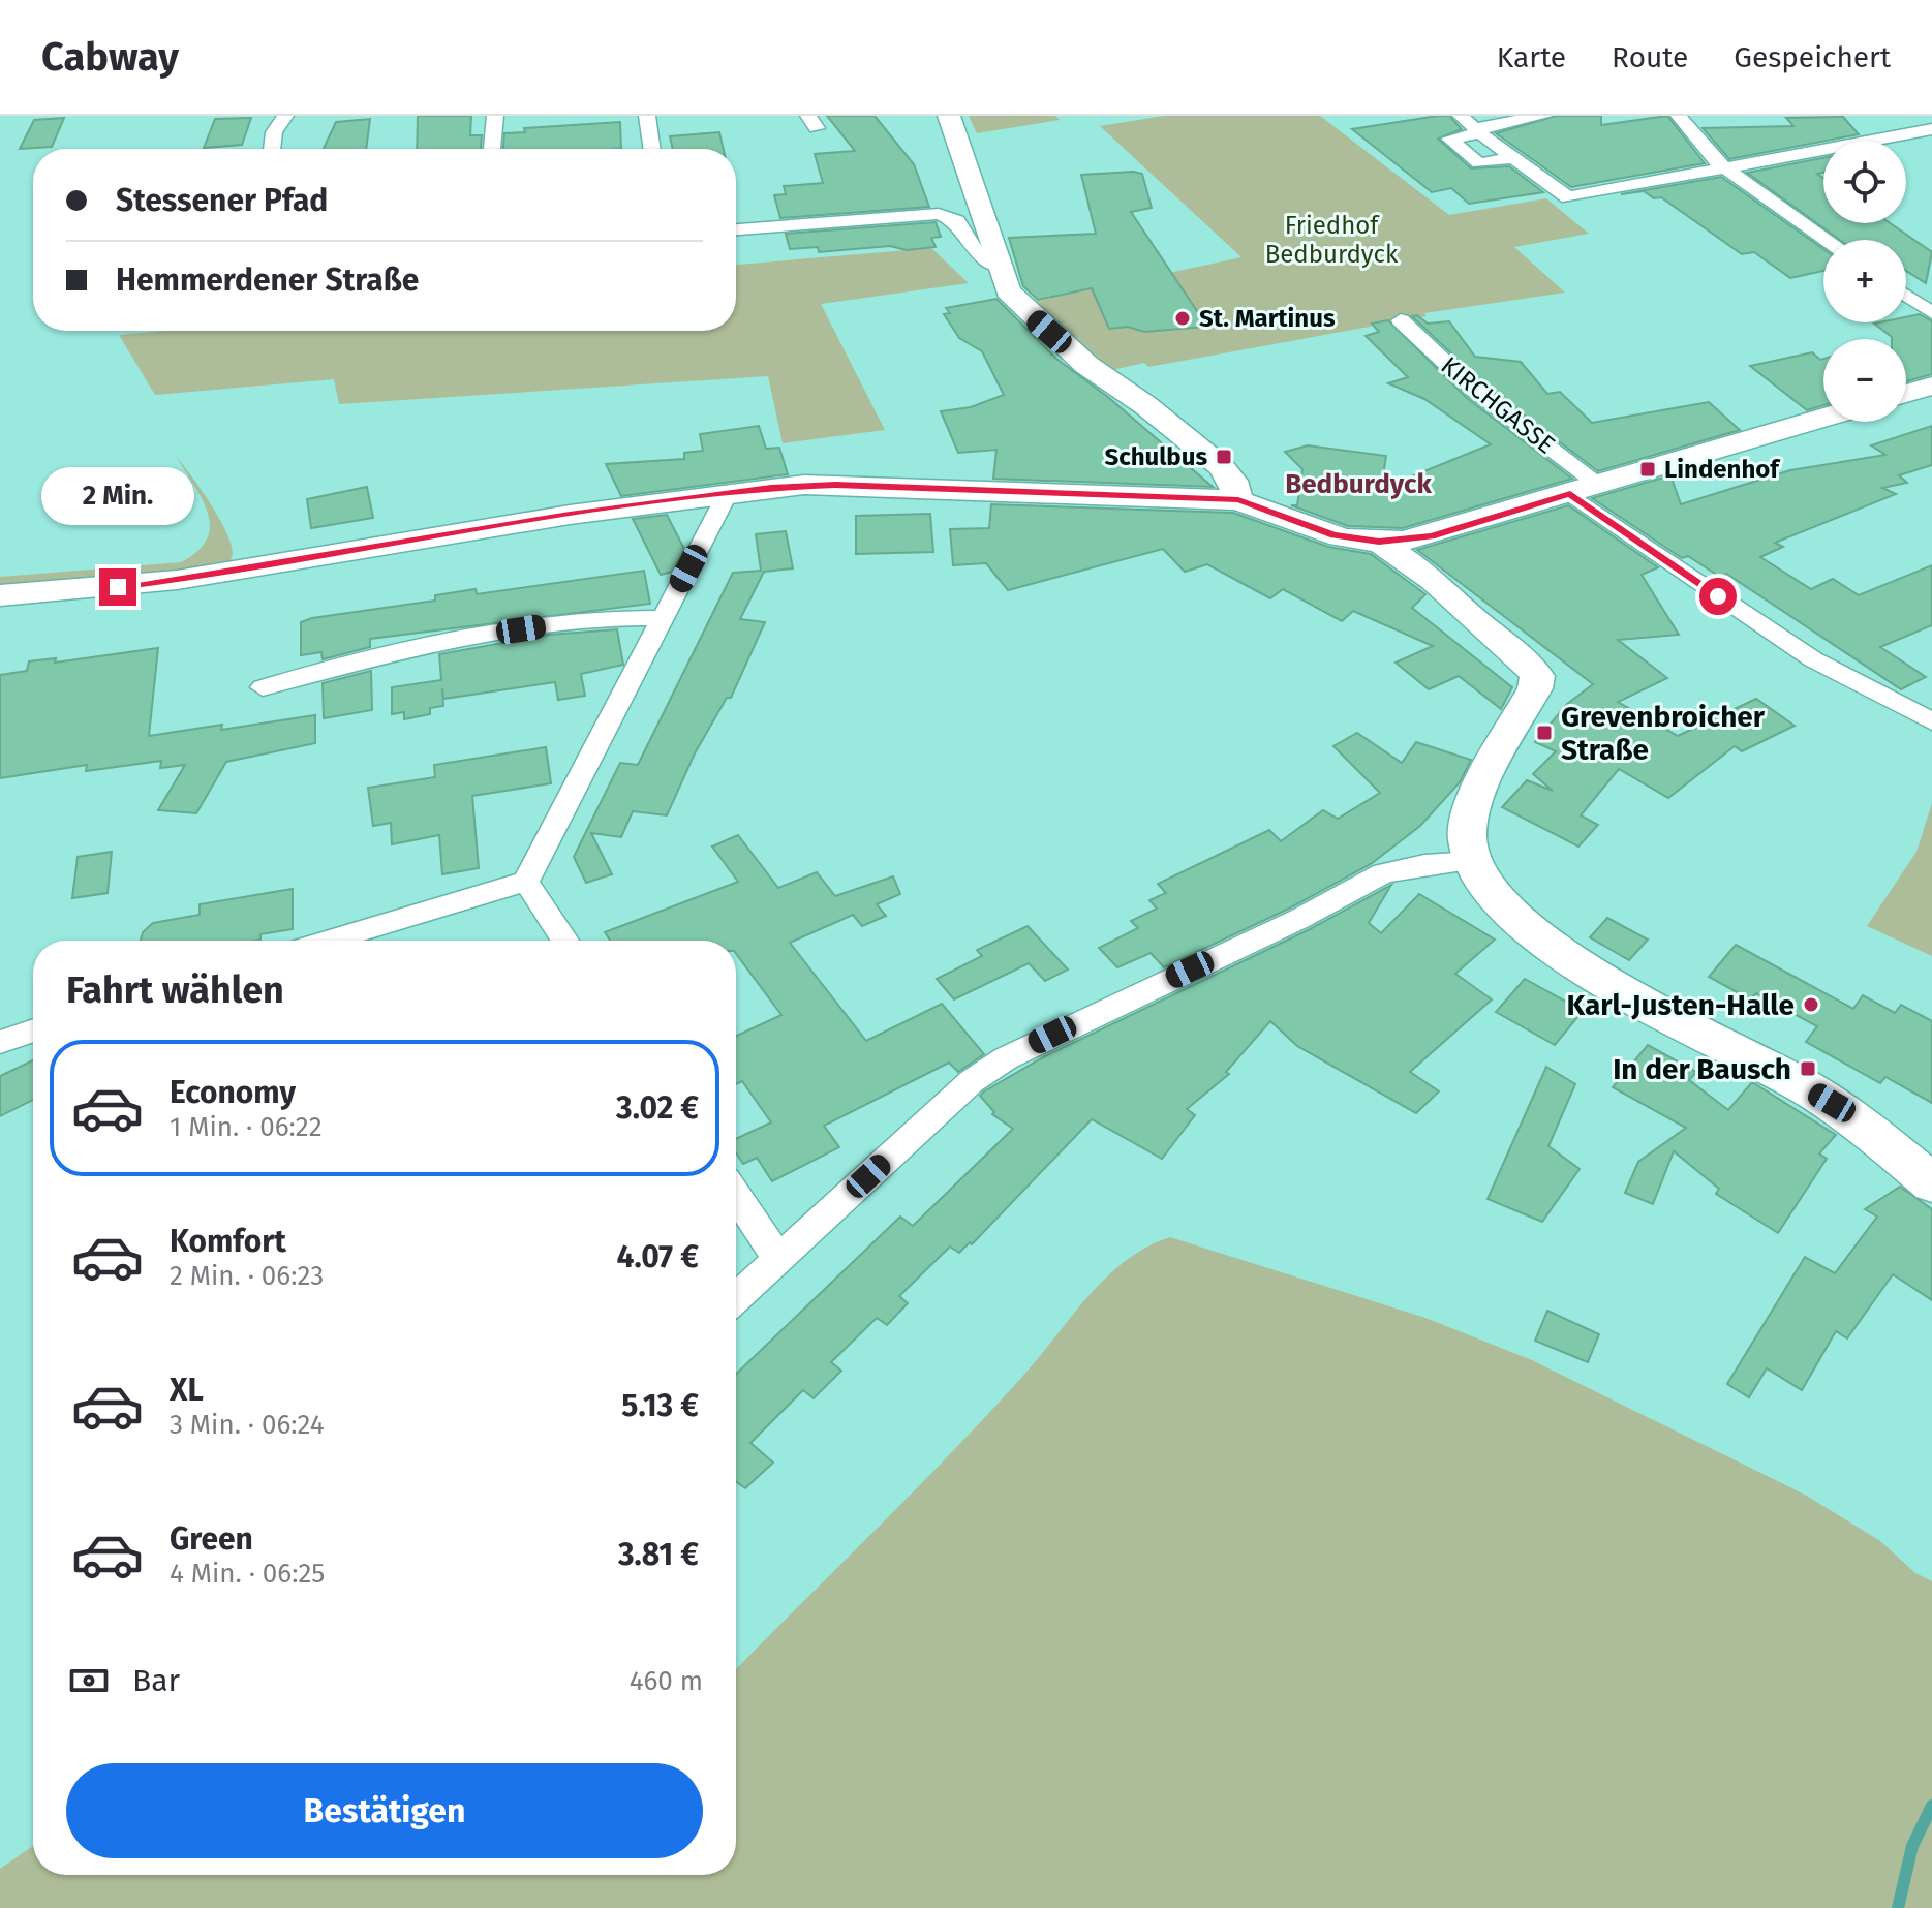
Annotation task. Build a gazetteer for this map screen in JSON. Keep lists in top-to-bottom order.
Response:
{
  "streets": {
    "street": ["KIRCHGASSE"]
  },
  "districts": ["Bedburdyck"],
  "parks": ["Friedhof Bedburdyck"],
  "places": {
    "other": ["St. Martinus", "Karl-Justen-Halle"],
    "transit": [
      "Schulbus",
      "Lindenhof",
      "Grevenbroicher Straße",
      "In der Bausch"
    ]
  },
  "page": {
    "header": "Cabway",
    "nav": ["Karte", "Route", "Gespeichert"],
    "map_buttons": ["+", "−"],
    "banner": ["Stessener Pfad", "Hemmerdener Straße"],
    "bubble": "2 Min.",
    "heading": "Fahrt wählen",
    "list": [
      {
        "name": "Economy",
        "note": "1 Min. · 06:22",
        "value": "3.02 €"
      },
      {
        "name": "Komfort",
        "note": "2 Min. · 06:23",
        "value": "4.07 €"
      },
      {
        "name": "XL",
        "note": "3 Min. · 06:24",
        "value": "5.13 €"
      },
      {
        "name": "Green",
        "note": "4 Min. · 06:25",
        "value": "3.81 €"
      }
    ],
    "pay": ["Bar", "460 m"],
    "buttons": "Bestätigen"
  }
}
